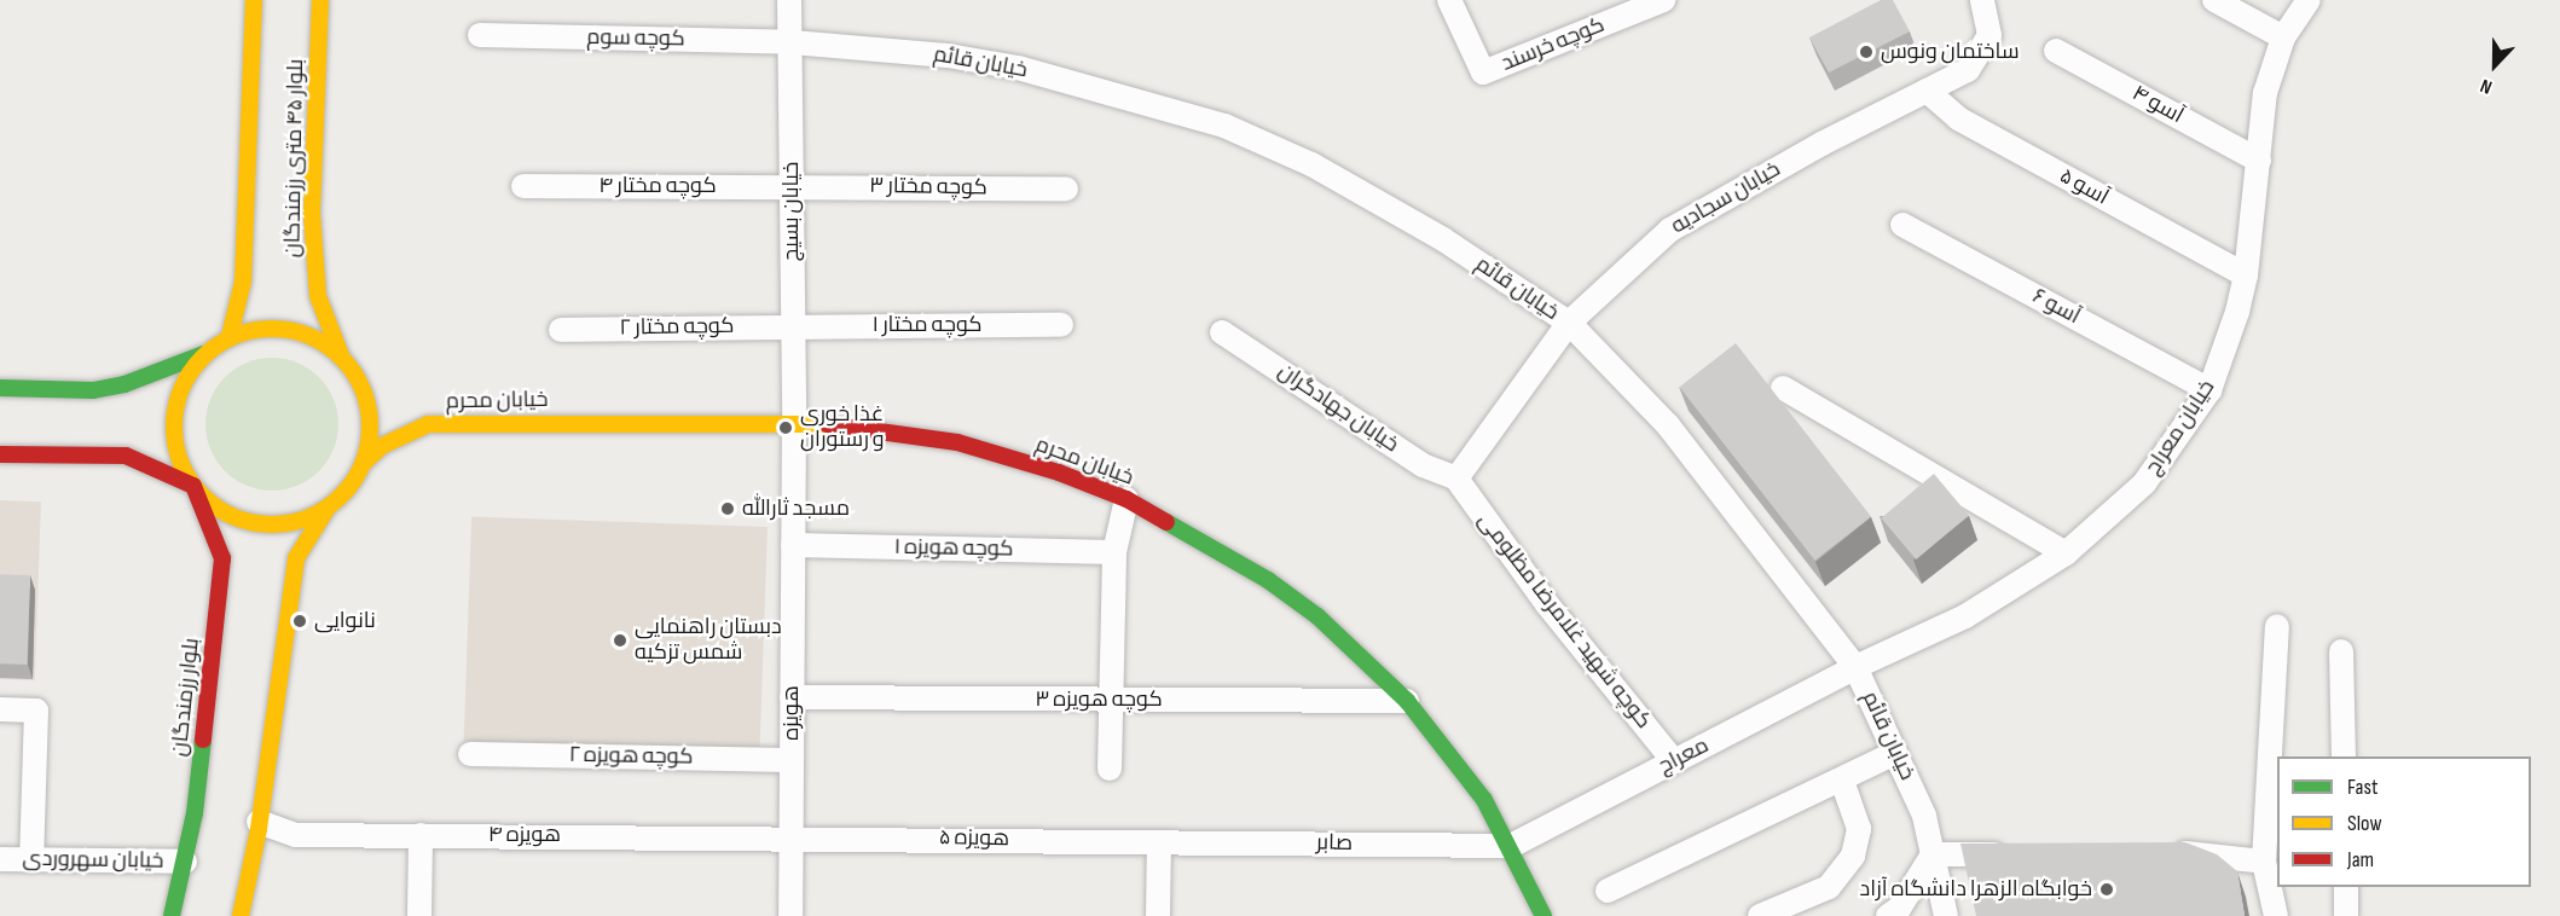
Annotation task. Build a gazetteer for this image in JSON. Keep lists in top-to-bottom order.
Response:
{
  "streets": {
    "main road": ["بلوار ۴۵ متری رزمندگان", "خیابان محرم", "بلوار رزمندگان"],
    "street": [
      "کوچه سوم",
      "کوچه خرسند",
      "خیابان قائم",
      "آسو ۴",
      "کوچه مختار ۴",
      "کوچه مختار ۳",
      "آسو ۵",
      "خیابان سجادیه",
      "خیابان بسیج",
      "آسو ۶",
      "کوچه مختار ۱",
      "کوچه مختار ۲",
      "خیابان جهادگران",
      "خیابان معراج",
      "کوچه هویزه ۱",
      "کوچه شهید غلامرضا مظلومی",
      "کوچه هویزه ۳",
      "هویزه",
      "کوچه هویزه ۲",
      "معراج",
      "هویزه ۴",
      "هویزه ۵",
      "صابر",
      "خیابان سهروردی"
    ]
  },
  "crossings": [
    ["کوچه سوم", "خیابان قائم"],
    ["کوچه سوم", "خیابان بسیج"],
    ["خیابان قائم", "خیابان سجادیه"],
    ["خیابان قائم", "خیابان بسیج"],
    ["خیابان قائم", "خیابان معراج"],
    ["خیابان قائم", "معراج"],
    ["آسو ۴", "خیابان معراج"],
    ["بلوار ۴۵ متری رزمندگان", "بلوار رزمندگان"],
    ["کوچه مختار ۴", "کوچه مختار ۳"],
    ["کوچه مختار ۴", "خیابان بسیج"],
    ["کوچه مختار ۳", "خیابان بسیج"],
    ["آسو ۵", "خیابان سجادیه"],
    ["آسو ۵", "خیابان معراج"],
    ["خیابان سجادیه", "خیابان جهادگران"],
    ["خیابان سجادیه", "کوچه شهید غلامرضا مظلومی"],
    ["خیابان بسیج", "کوچه مختار ۱"],
    ["خیابان بسیج", "کوچه مختار ۲"],
    ["خیابان بسیج", "خیابان محرم"],
    ["خیابان بسیج", "هویزه"],
    ["آسو ۶", "خیابان معراج"],
    ["کوچه مختار ۱", "کوچه مختار ۲"],
    ["خیابان محرم", "کوچه هویزه ۳"],
    ["خیابان محرم", "هویزه"],
    ["خیابان محرم", "معراج"],
    ["خیابان محرم", "صابر"],
    ["خیابان جهادگران", "کوچه شهید غلامرضا مظلومی"],
    ["خیابان معراج", "معراج"],
    ["کوچه هویزه ۱", "هویزه"],
    ["کوچه شهید غلامرضا مظلومی", "معراج"],
    ["بلوار رزمندگان", "خیابان سهروردی"],
    ["کوچه هویزه ۳", "هویزه"],
    ["هویزه", "کوچه هویزه ۲"],
    ["هویزه", "هویزه ۴"],
    ["هویزه", "هویزه ۵"],
    ["معراج", "صابر"],
    ["هویزه ۴", "هویزه ۵"],
    ["هویزه ۵", "صابر"]
  ],
  "places": [
    "ساختمان ونوس",
    "غذا خوری و رستوران",
    "مسجد ثارالله",
    "نانوایی",
    "دبستان راهنمایی شمس تزکیه",
    "خوابگاه الزهرا دانشگاه آزاد"
  ],
  "legend": ["Fast", "Slow", "Jam"],
  "north": "bottom"
}
